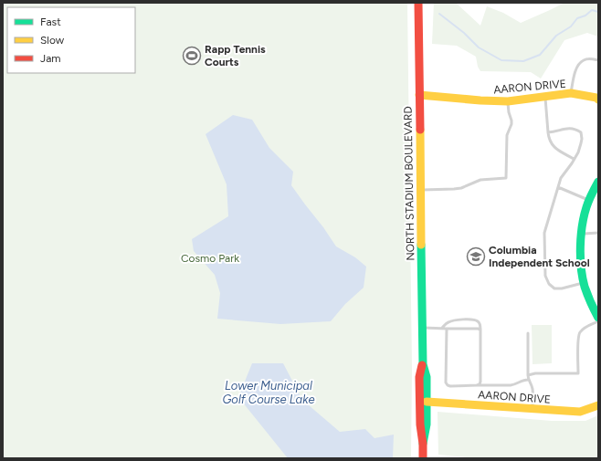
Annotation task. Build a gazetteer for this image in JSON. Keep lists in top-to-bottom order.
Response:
{
  "streets": {
    "main road": ["AARON DRIVE", "NORTH STADIUM BOULEVARD"]
  },
  "crossings": [
    ["AARON DRIVE", "NORTH STADIUM BOULEVARD"]
  ],
  "water": ["Lower Municipal Golf Course Lake"],
  "parks": ["Cosmo Park"],
  "places": {
    "sports": ["Rapp Tennis Courts"],
    "school or university": ["Columbia Independent School"]
  },
  "legend": ["Fast", "Slow", "Jam"]
}
